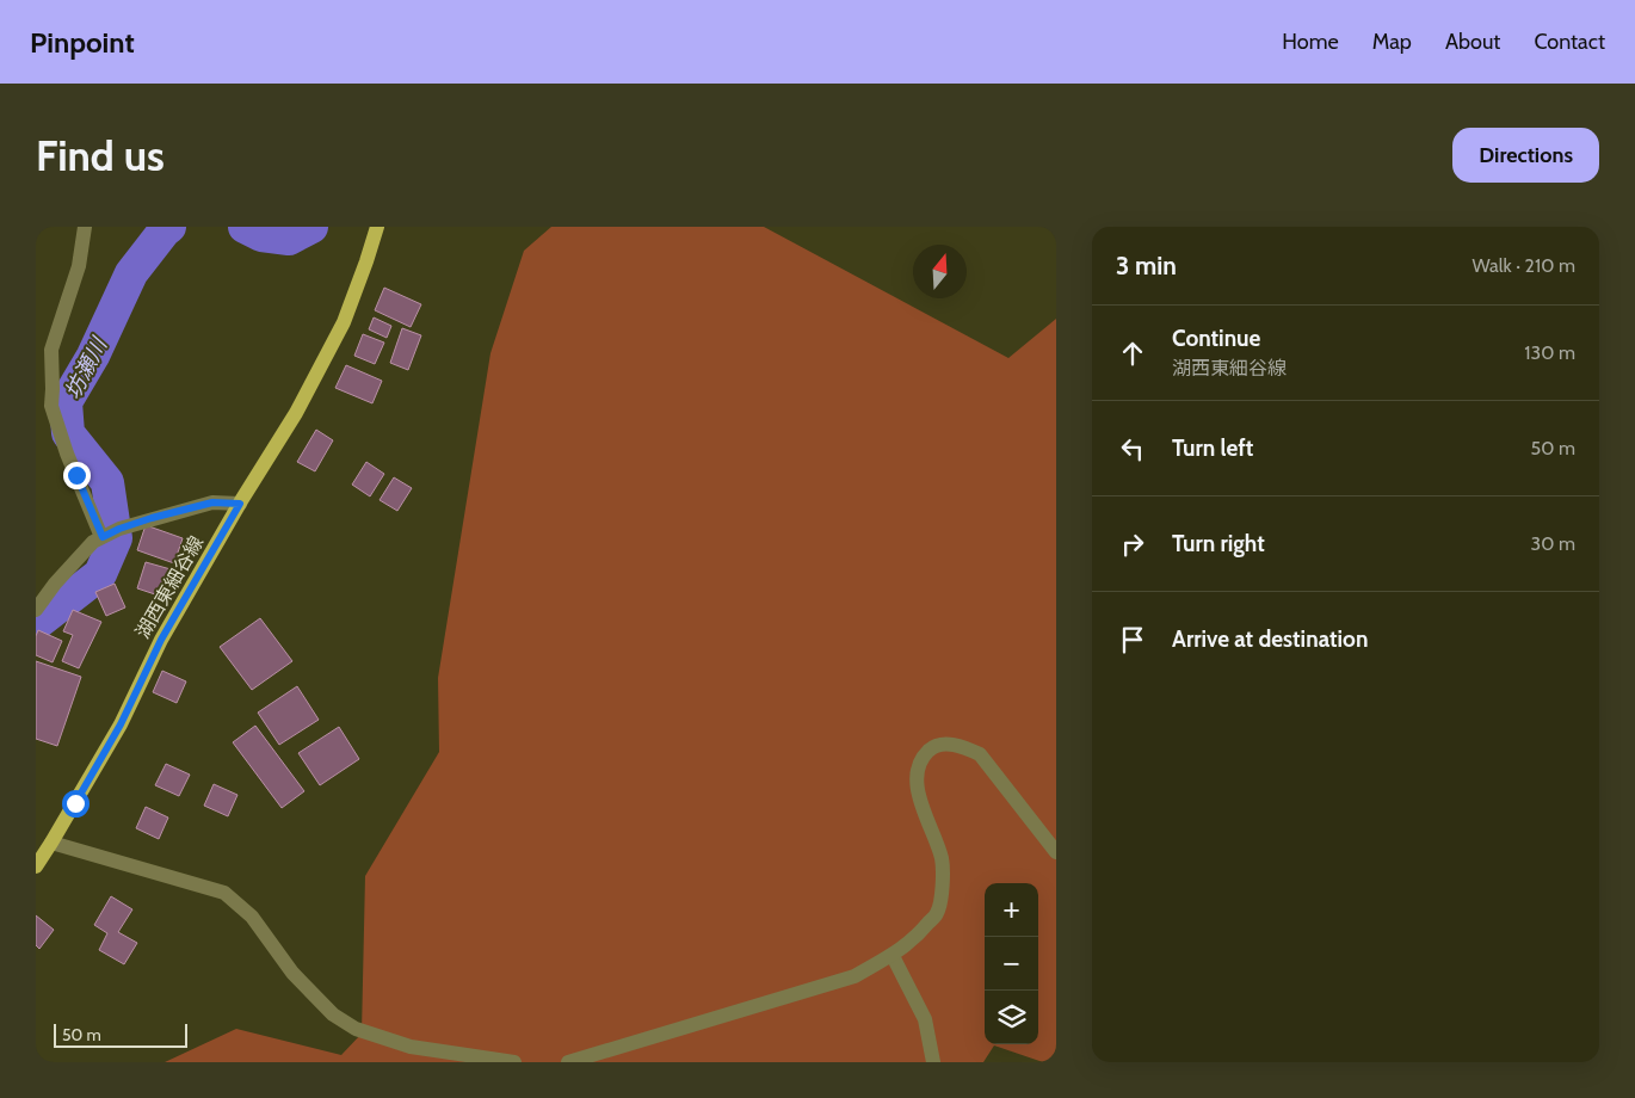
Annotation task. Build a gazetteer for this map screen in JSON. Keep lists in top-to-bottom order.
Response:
{
  "streets": {
    "main road": ["湖西東細谷線"]
  },
  "water": ["坊瀬川"],
  "scale_bar": "50 m",
  "north": "top",
  "page": {
    "header": "Pinpoint",
    "nav": [
      "Home",
      "Map",
      "About",
      "Contact"
    ],
    "buttons": "Directions",
    "title": "Find us",
    "heading": ["3 min", "Walk · 210 m"],
    "list": [
      ["Continue", "湖西東細谷線", "130 m"],
      ["Turn left", "50 m"],
      ["Turn right", "30 m"],
      "Arrive at destination"
    ],
    "map_buttons": ["+", "−"],
    "scale": "50 m"
  }
}
